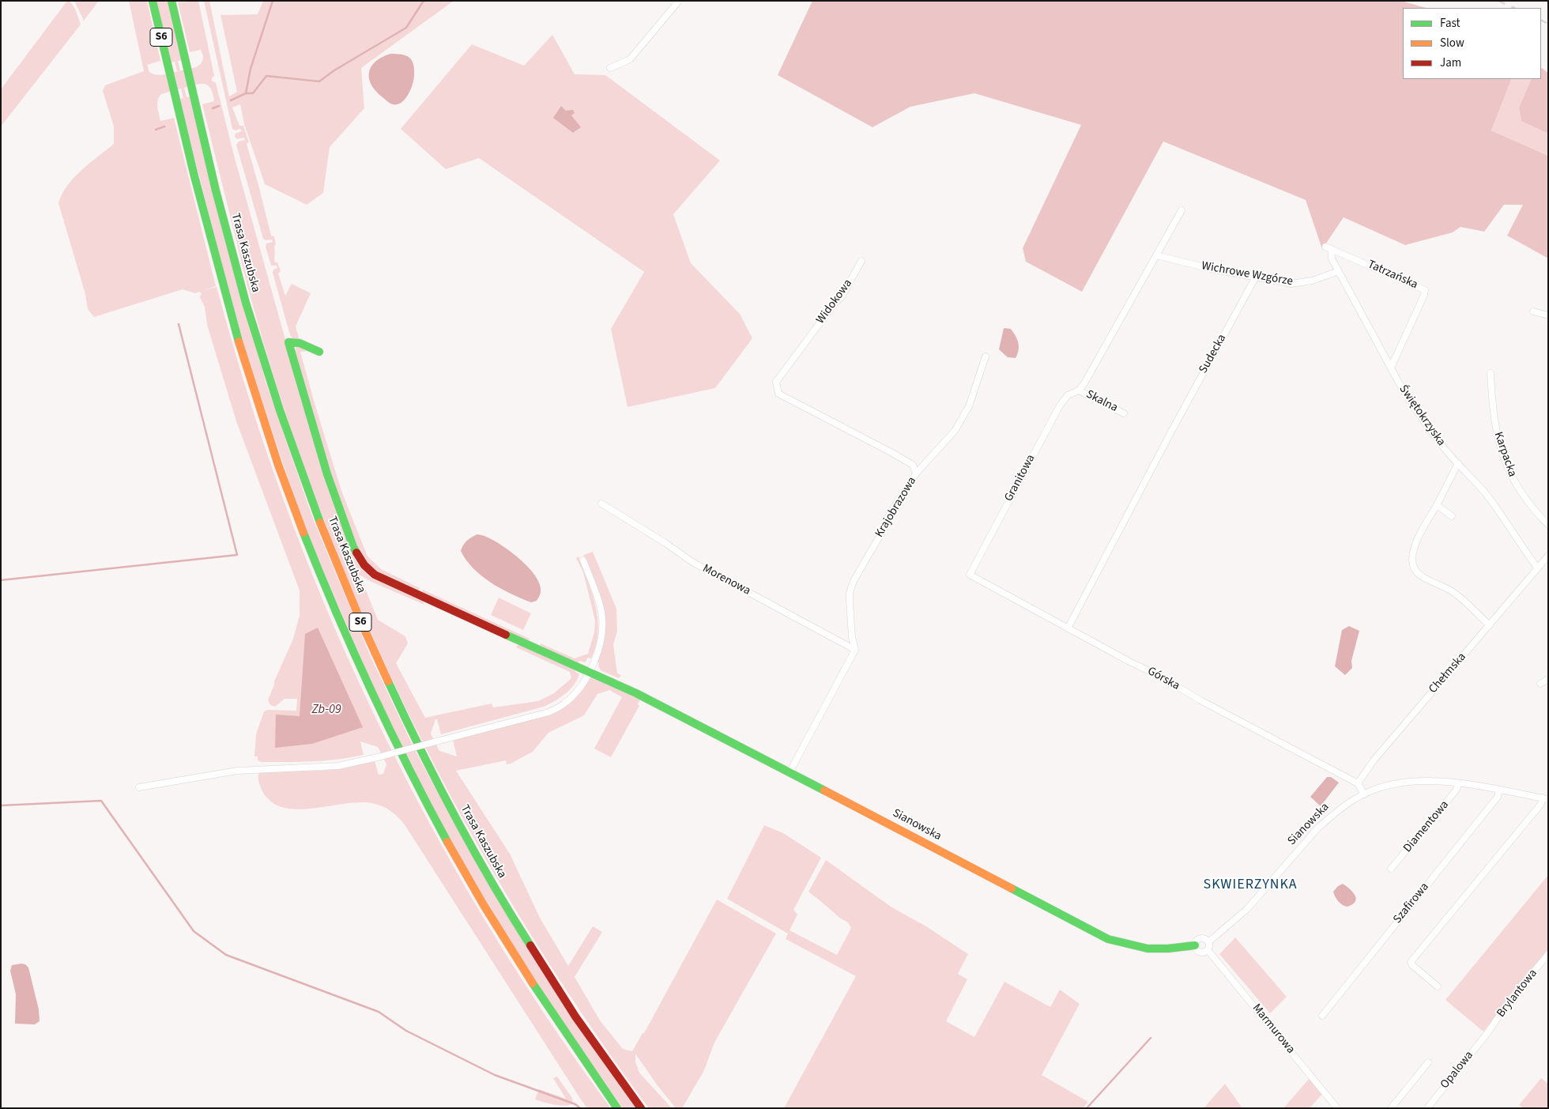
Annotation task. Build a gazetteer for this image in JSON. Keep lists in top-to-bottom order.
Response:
{
  "streets": {
    "main road": ["S6", "Trasa Kaszubska", "Sianowska"],
    "street": [
      "Wichrowe Wzgórze",
      "Tatrzańska",
      "Widokowa",
      "Sudecka",
      "Skalna",
      "Świętokrzyska",
      "Karpacka",
      "Granitowa",
      "Krajobrazowa",
      "Morenowa",
      "Chełmska",
      "Górska",
      "Diamentowa",
      "Szafirowa",
      "Brylantowa",
      "Marmurowa",
      "Opalowa"
    ]
  },
  "crossings": [
    ["Wichrowe Wzgórze", "Sudecka"],
    ["Wichrowe Wzgórze", "Świętokrzyska"],
    ["Tatrzańska", "Świętokrzyska"],
    ["Widokowa", "Krajobrazowa"],
    ["Sudecka", "Górska"],
    ["Skalna", "Granitowa"],
    ["Świętokrzyska", "Chełmska"],
    ["Granitowa", "Górska"],
    ["Krajobrazowa", "Morenowa"],
    ["Chełmska", "Górska"],
    ["Sianowska", "Diamentowa"],
    ["Sianowska", "Szafirowa"],
    ["Sianowska", "Marmurowa"],
    ["Brylantowa", "Opalowa"]
  ],
  "districts": ["SKWIERZYNKA"],
  "water": ["Zb-09"],
  "legend": ["Fast", "Slow", "Jam"]
}
